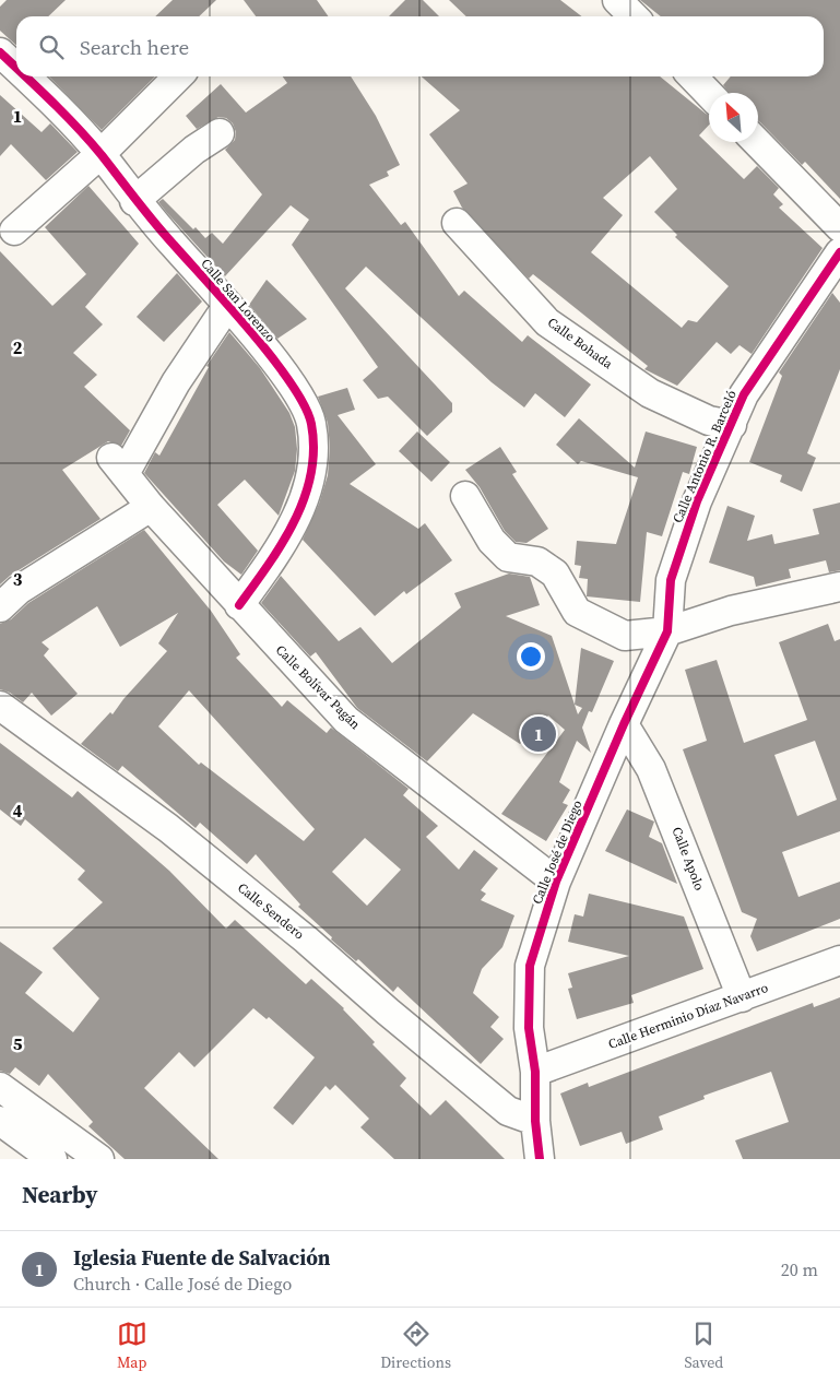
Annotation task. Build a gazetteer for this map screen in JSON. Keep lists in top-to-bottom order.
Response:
{
  "streets": {
    "street": [
      "Calle San Lorenzo",
      "Calle Bohada",
      "Calle Antonio R. Barceló",
      "Calle Bolívar Pagán",
      "Calle José de Diego",
      "Calle Apolo",
      "Calle Sendero",
      "Calle Herminio Díaz Navarro"
    ]
  },
  "crossings": [
    ["Calle San Lorenzo", "Calle Bolívar Pagán"],
    ["Calle Bohada", "Calle Antonio R. Barceló"],
    ["Calle Antonio R. Barceló", "Calle José de Diego"],
    ["Calle Bolívar Pagán", "Calle José de Diego"],
    ["Calle José de Diego", "Calle Apolo"],
    ["Calle José de Diego", "Calle Sendero"],
    ["Calle José de Diego", "Calle Herminio Díaz Navarro"],
    ["Calle Apolo", "Calle Herminio Díaz Navarro"]
  ],
  "north": "top left",
  "page": {
    "search": "Search here",
    "pins": "1",
    "heading": "Nearby",
    "list": [
      {
        "mark": "1",
        "name": "Iglesia Fuente de Salvación",
        "note": "Church · Calle José de Diego",
        "value": "20 m"
      }
    ],
    "nav": ["Map", "Directions", "Saved"]
  },
  "grid": {
    "rows": [
      "1",
      "2",
      "3",
      "4",
      "5"
    ]
  }
}
